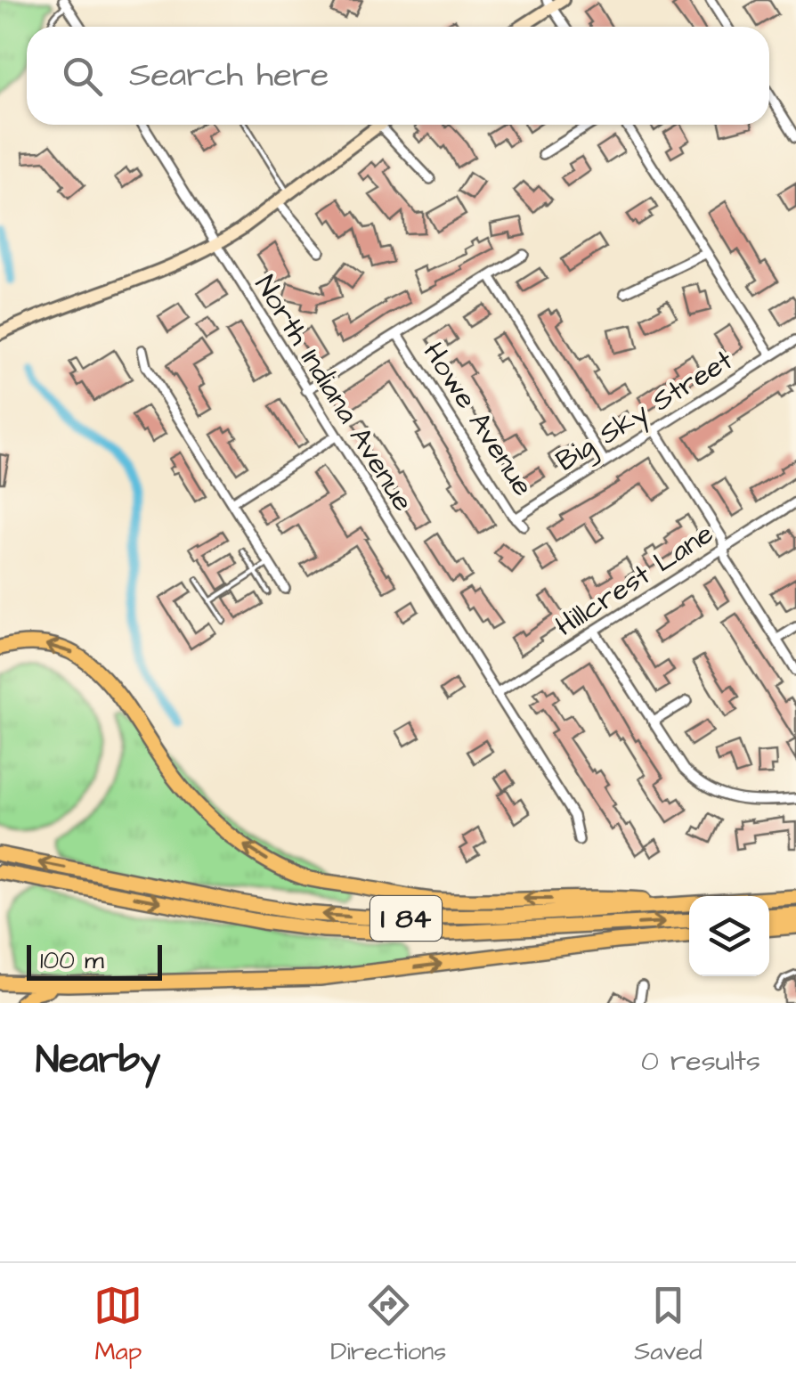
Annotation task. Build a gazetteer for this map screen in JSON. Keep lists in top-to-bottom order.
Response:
{
  "streets": {
    "highway": ["I 84"],
    "street": [
      "North Indiana Avenue",
      "Big Sky Street",
      "Howe Avenue",
      "Hillcrest Lane"
    ]
  },
  "crossings": [
    ["North Indiana Avenue", "Hillcrest Lane"],
    ["Big Sky Street", "Howe Avenue"]
  ],
  "scale_bar": "100 m",
  "page": {
    "search": "Search here",
    "scale": "100 m",
    "heading": ["Nearby", "0 results"],
    "nav": ["Map", "Directions", "Saved"]
  }
}
